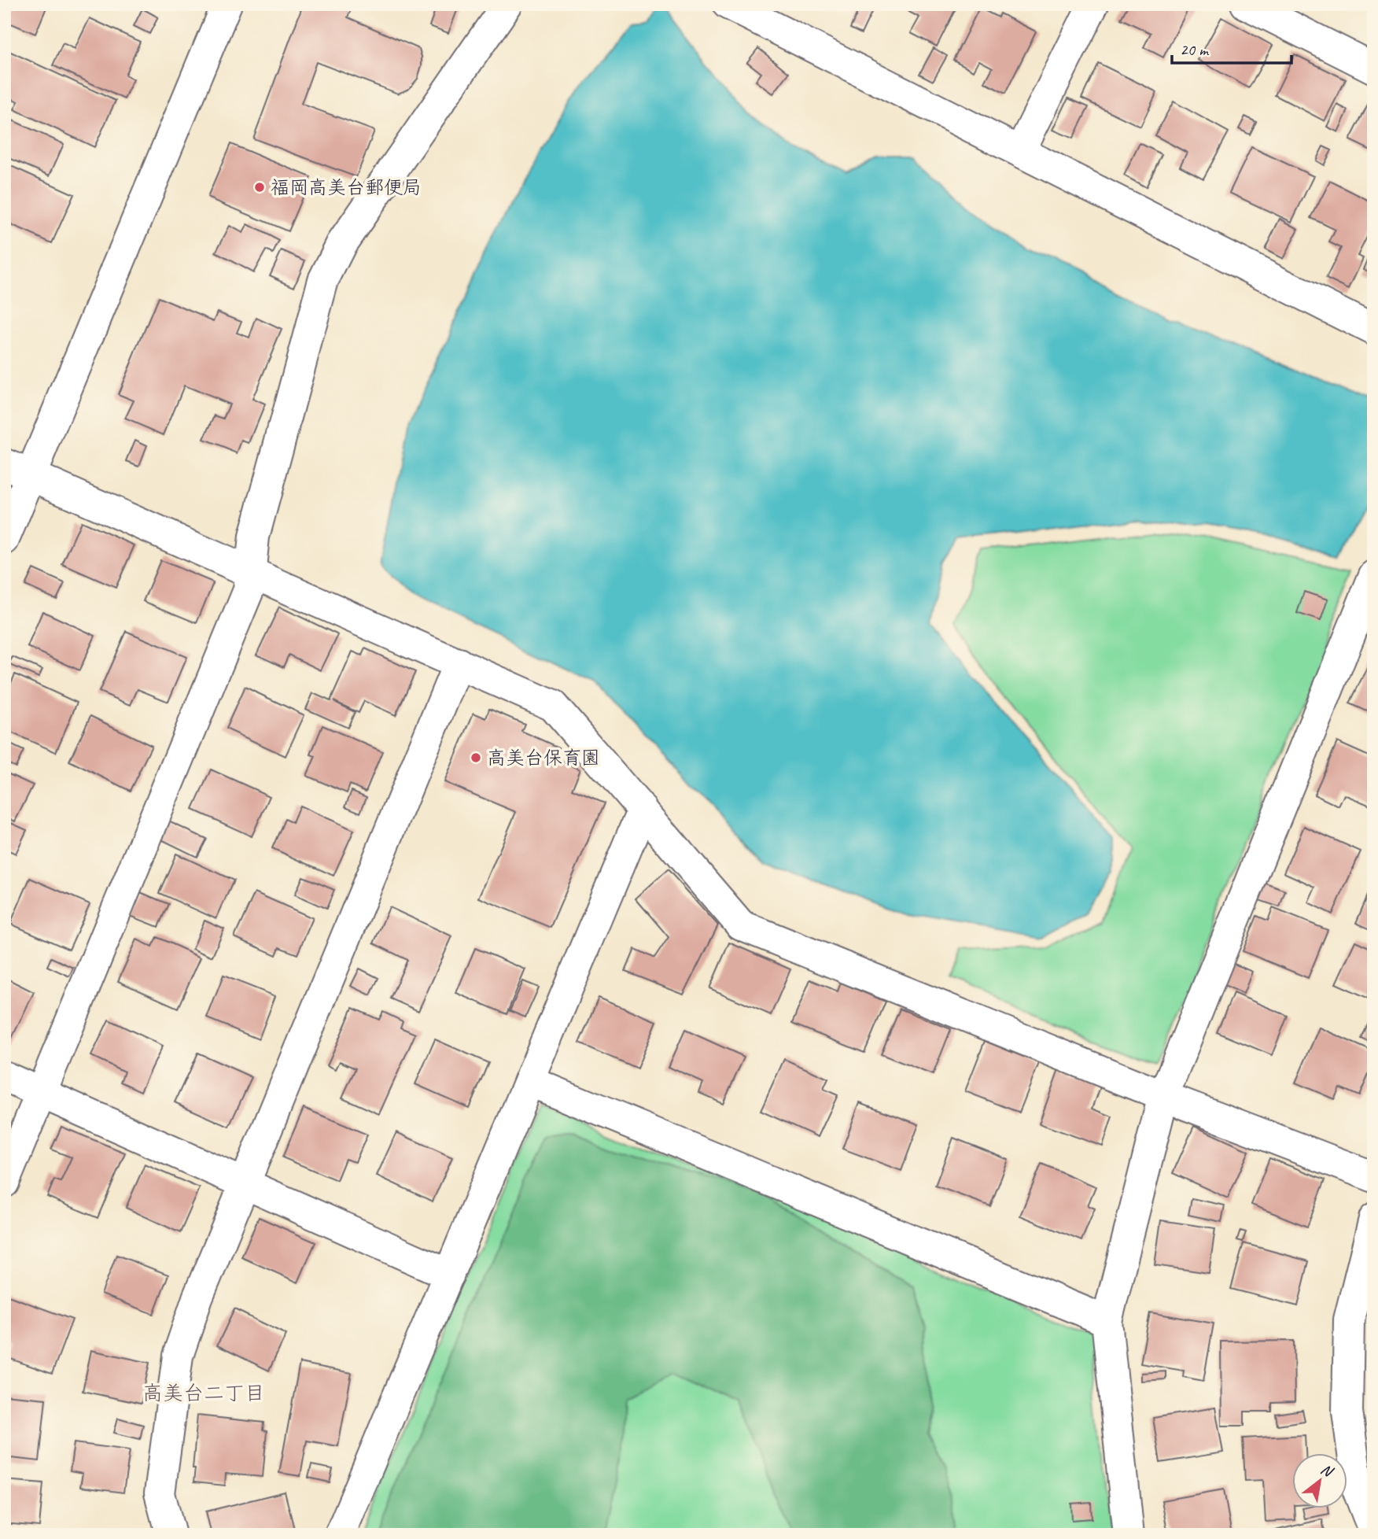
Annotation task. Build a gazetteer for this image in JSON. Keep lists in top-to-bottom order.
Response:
{
  "districts": ["高美台二丁目"],
  "places": ["福岡高美台郵便局", "高美台保育園"],
  "scale_bar": "20 m",
  "north": "top right"
}
